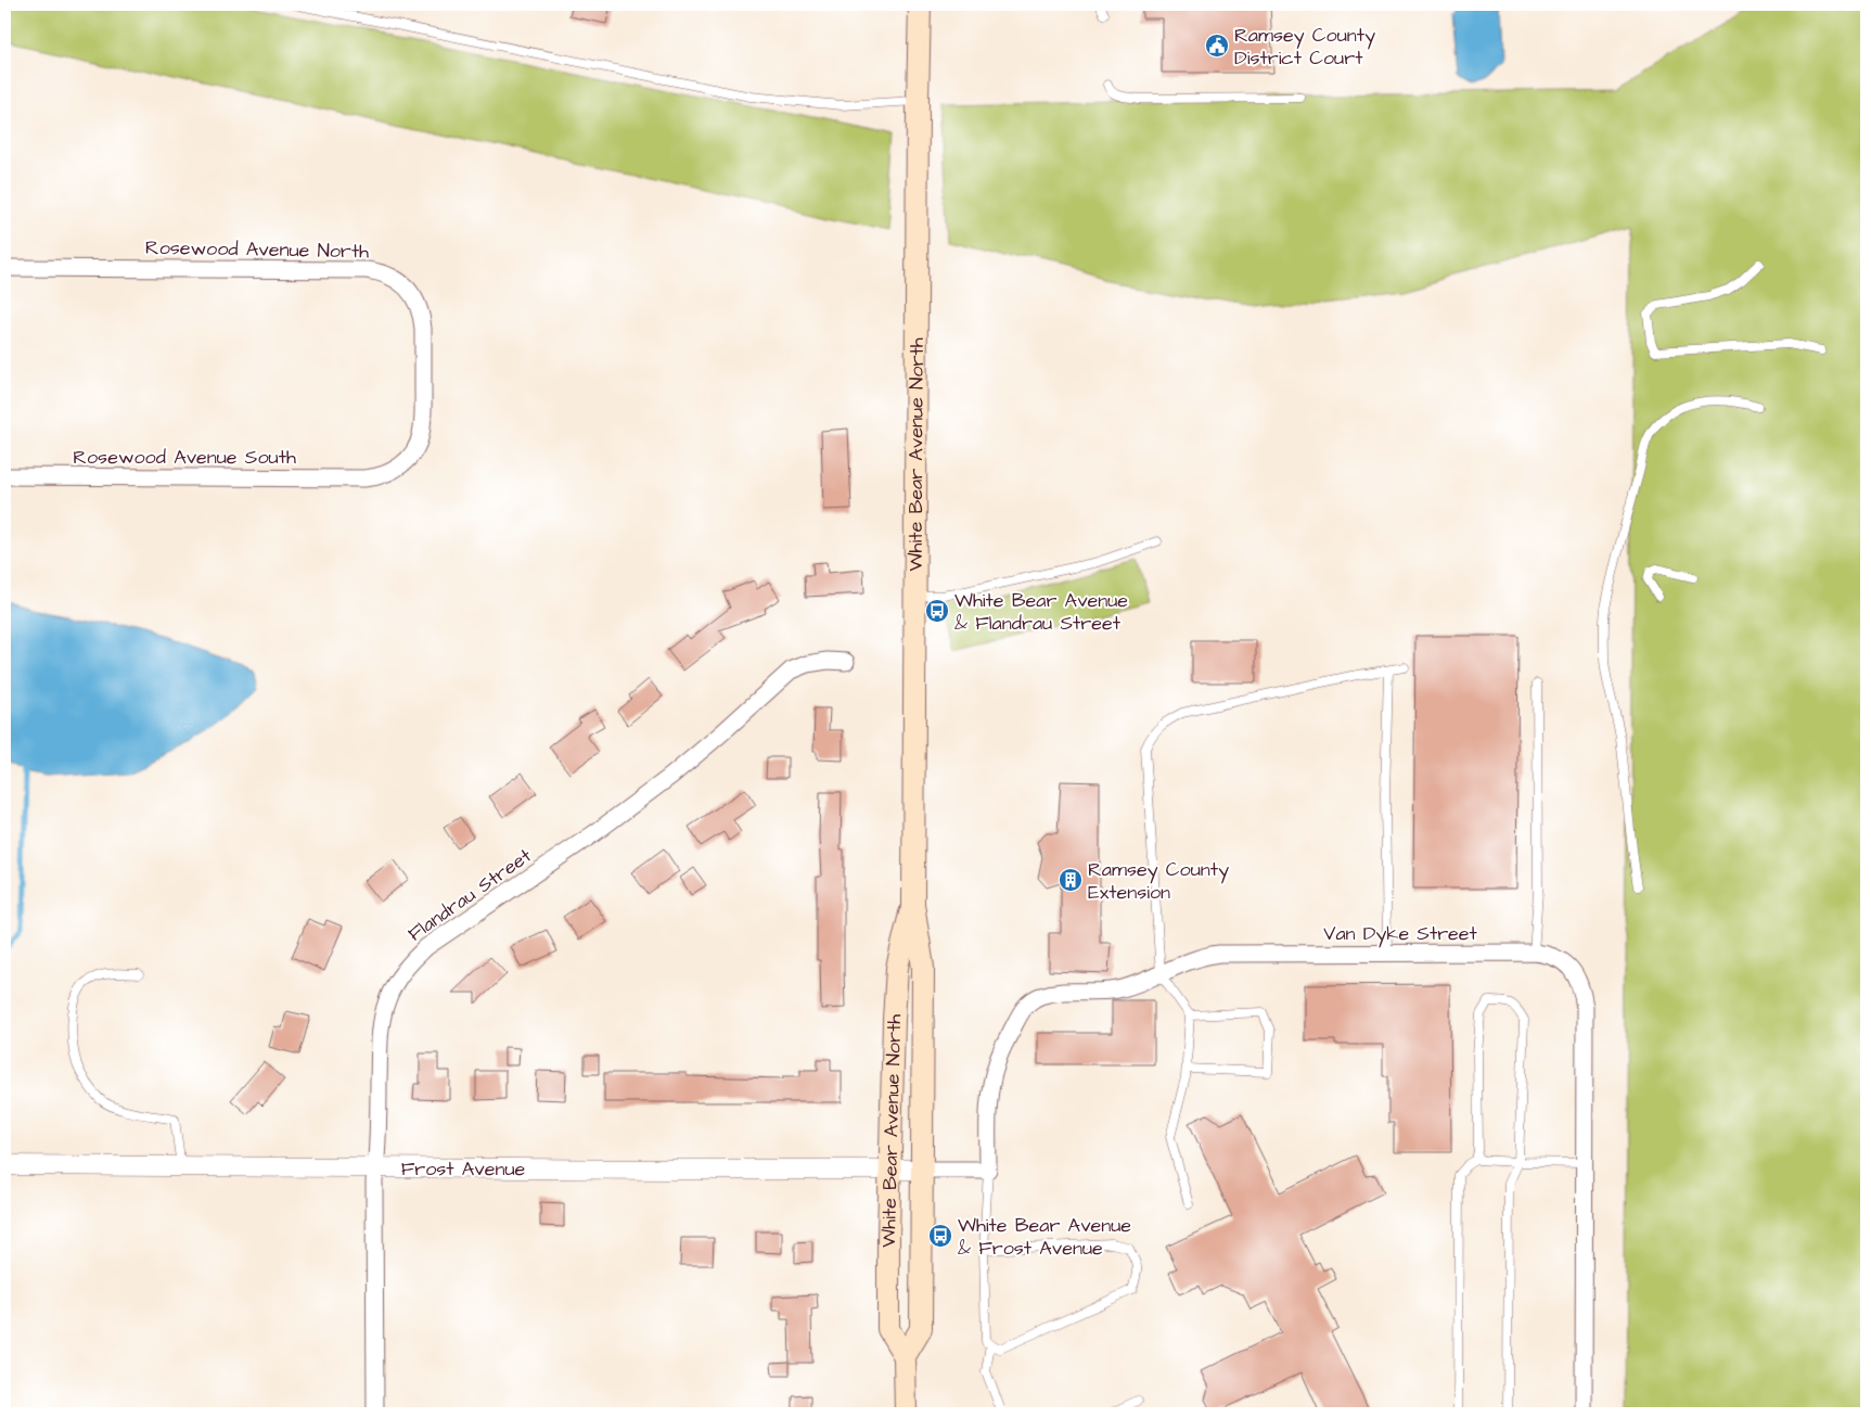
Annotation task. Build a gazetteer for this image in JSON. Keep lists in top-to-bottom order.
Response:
{
  "streets": {
    "main road": ["White Bear Avenue North"],
    "street": [
      "Rosewood Avenue North",
      "Rosewood Avenue South",
      "Flandrau Street",
      "Van Dyke Street",
      "Frost Avenue"
    ]
  },
  "crossings": [
    ["Rosewood Avenue North", "Rosewood Avenue South"],
    ["White Bear Avenue North", "Frost Avenue"],
    ["Flandrau Street", "Frost Avenue"]
  ],
  "places": {
    "public building": ["Ramsey County District Court"],
    "bus stop": ["White Bear Avenue & Flandrau Street", "White Bear Avenue & Frost Avenue"],
    "building": ["Ramsey County Extension"]
  }
}
